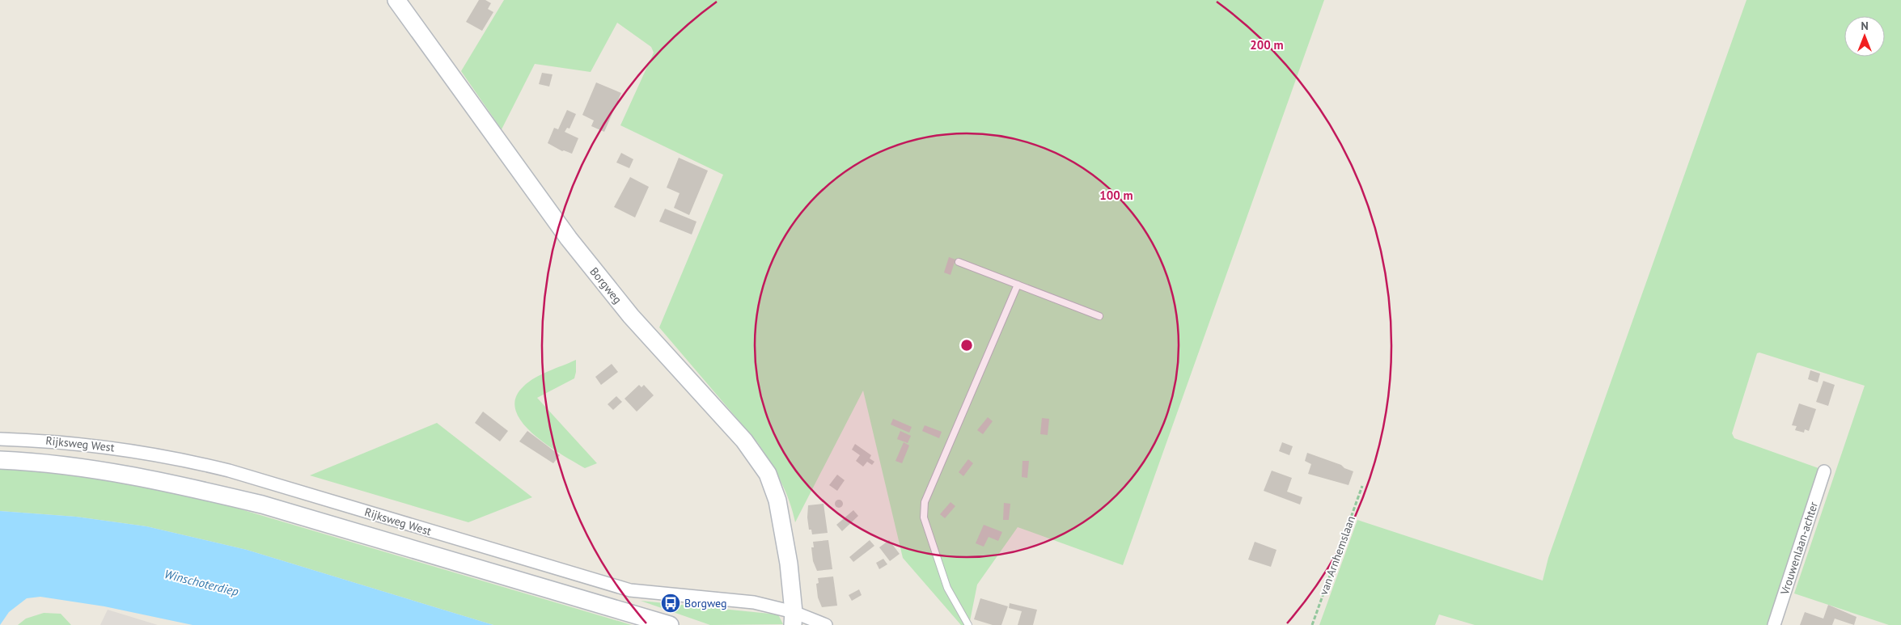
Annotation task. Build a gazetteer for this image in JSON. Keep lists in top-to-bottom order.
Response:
{
  "streets": {
    "street": ["Borgweg", "Rijksweg West", "Vrouwenlaan-achter"],
    "path": ["van Arnhemslaan"]
  },
  "crossings": [
    ["Borgweg", "Rijksweg West"]
  ],
  "water": ["Winschoterdiep"],
  "places": {
    "bus stop": ["Borgweg"]
  },
  "north": "top",
  "rings": ["200 m", "100 m"]
}
